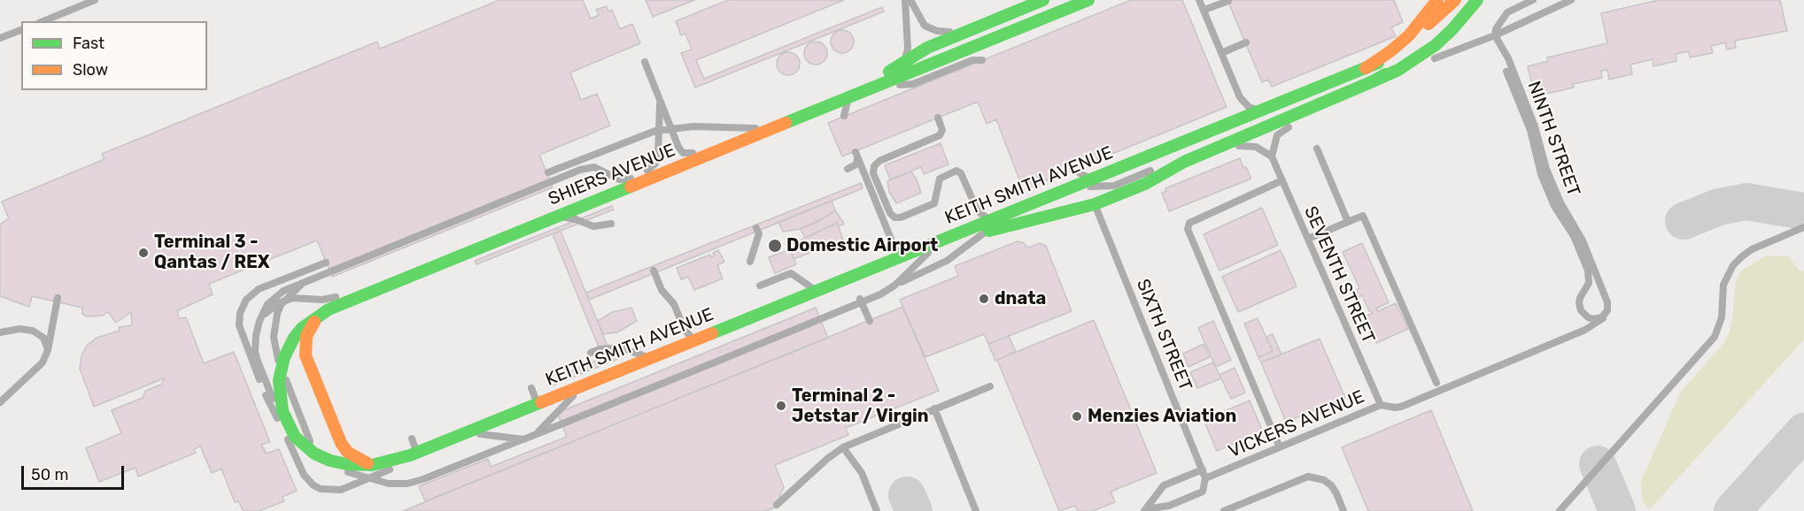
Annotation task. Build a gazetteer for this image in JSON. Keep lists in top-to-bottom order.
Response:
{
  "streets": {
    "main road": ["SHIERS AVENUE", "KEITH SMITH AVENUE"],
    "lane": [
      "NINTH STREET",
      "SEVENTH STREET",
      "SIXTH STREET",
      "VICKERS AVENUE"
    ]
  },
  "crossings": [
    ["NINTH STREET", "VICKERS AVENUE"],
    ["SHIERS AVENUE", "KEITH SMITH AVENUE"],
    ["KEITH SMITH AVENUE", "SIXTH STREET"],
    ["SEVENTH STREET", "VICKERS AVENUE"],
    ["SIXTH STREET", "VICKERS AVENUE"]
  ],
  "places": [
    "Domestic Airport",
    "Terminal 3 - Qantas / REX",
    "dnata",
    "Terminal 2 - Jetstar / Virgin",
    "Menzies Aviation"
  ],
  "legend": ["Fast", "Slow"],
  "scale_bar": "50 m"
}
